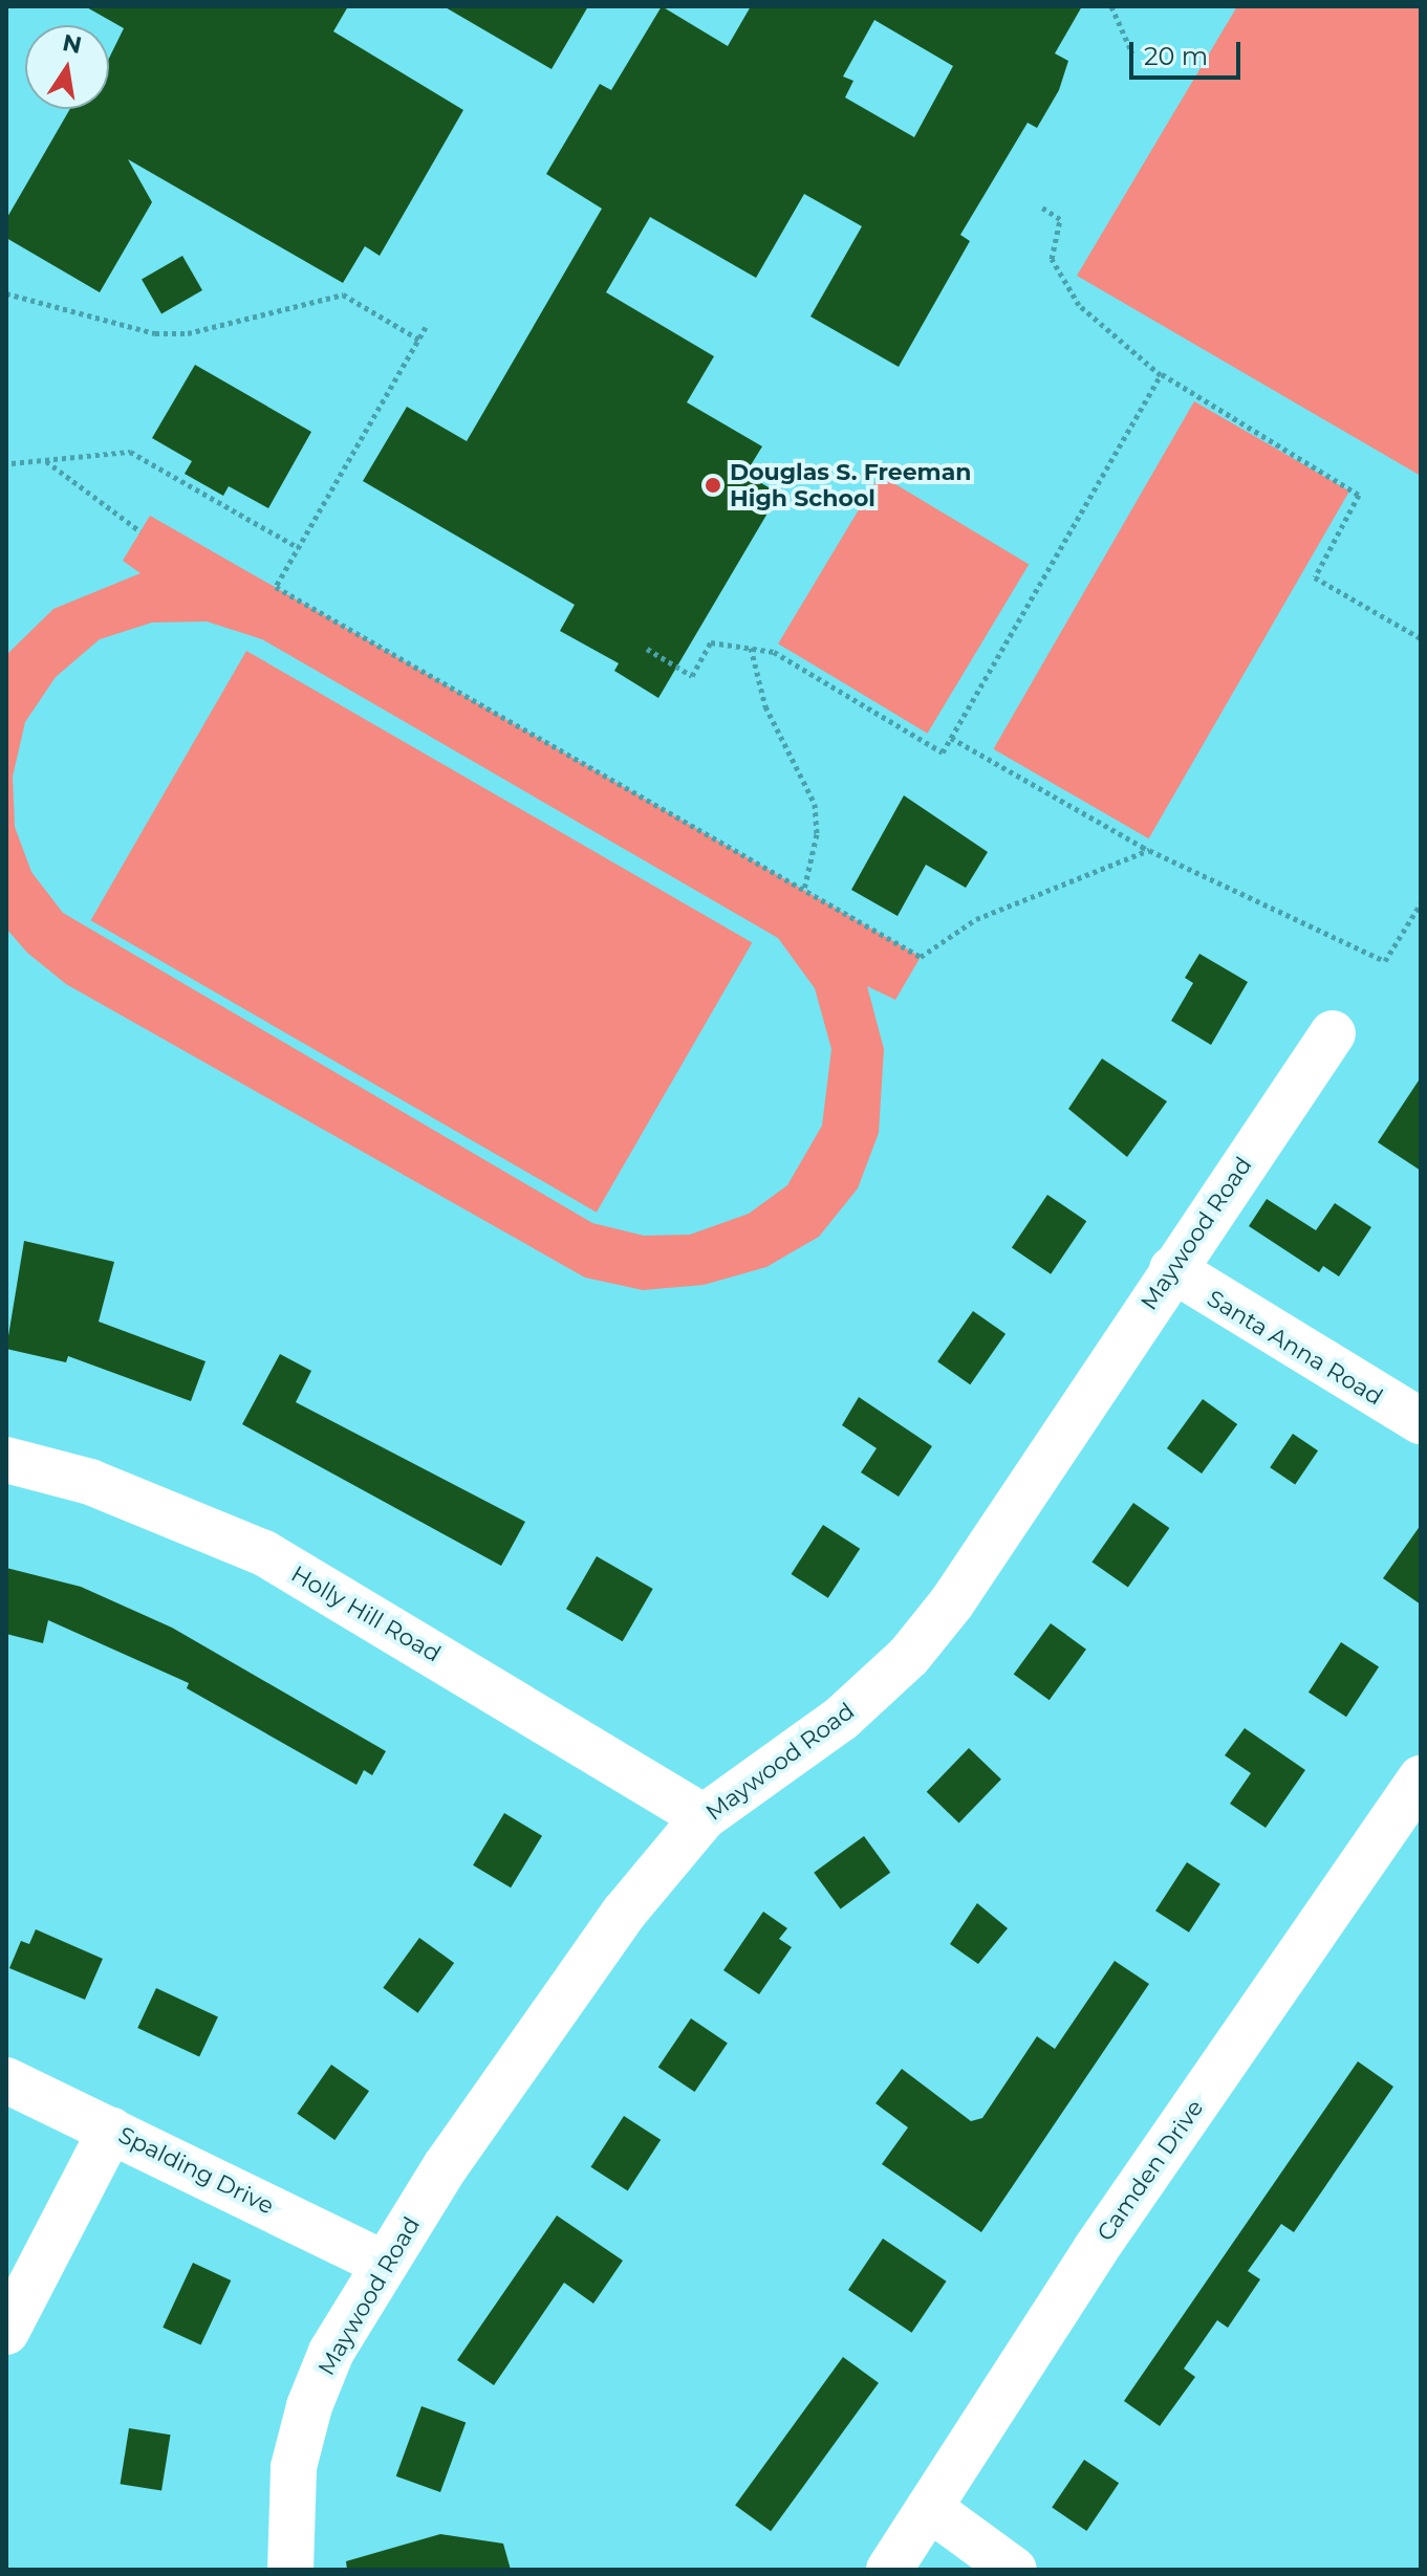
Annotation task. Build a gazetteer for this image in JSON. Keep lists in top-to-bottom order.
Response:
{
  "streets": {
    "street": [
      "Maywood Road",
      "Santa Anna Road",
      "Holly Hill Road",
      "Spalding Drive",
      "Camden Drive"
    ]
  },
  "crossings": [
    ["Maywood Road", "Santa Anna Road"],
    ["Maywood Road", "Holly Hill Road"],
    ["Maywood Road", "Spalding Drive"]
  ],
  "places": ["Douglas S. Freeman High School"],
  "scale_bar": "20 m",
  "north": "top"
}
